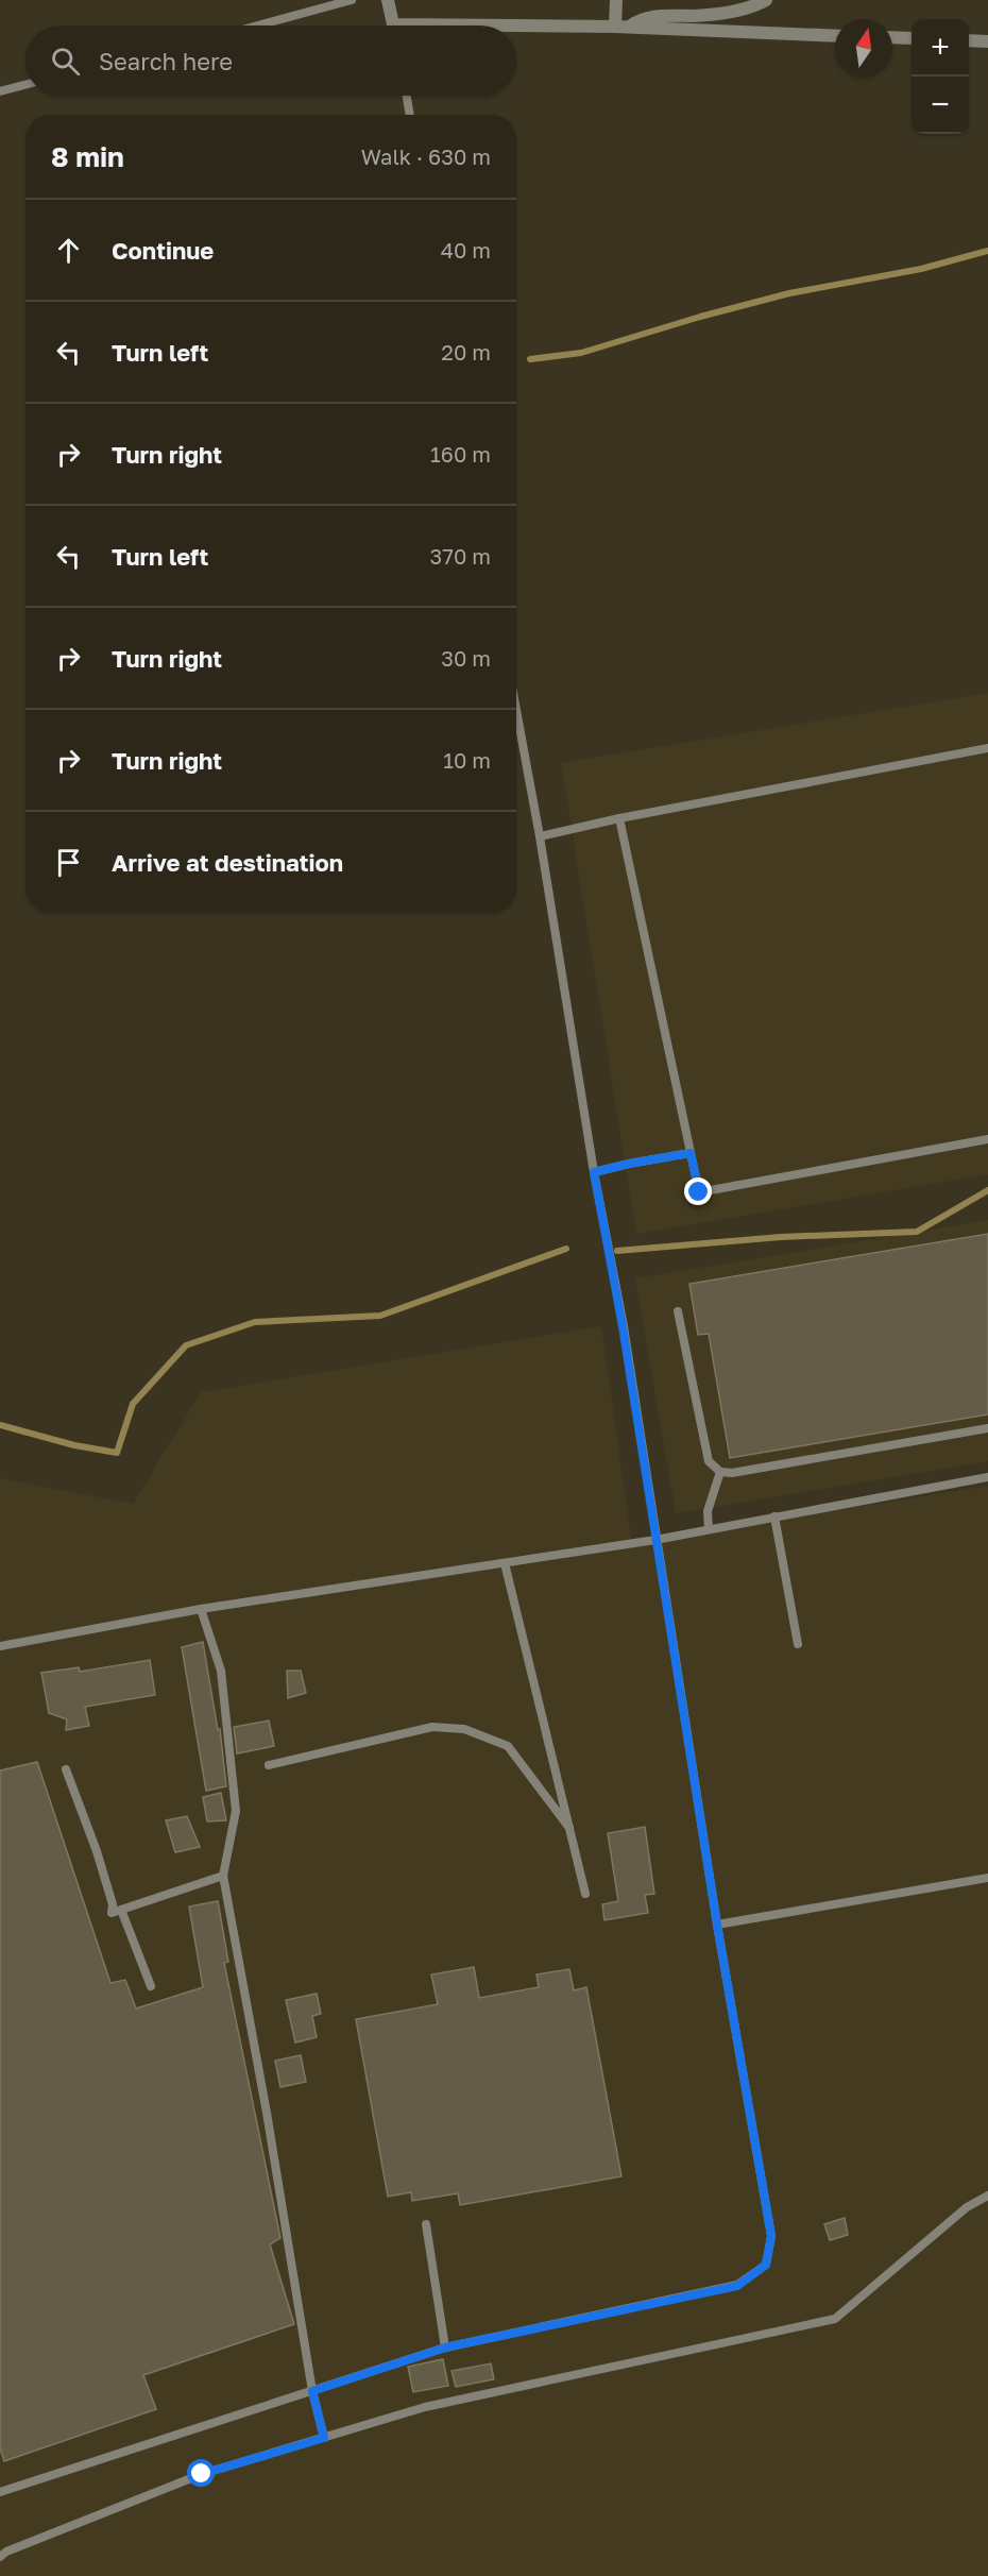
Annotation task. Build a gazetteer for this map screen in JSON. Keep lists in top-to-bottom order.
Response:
{
  "north": "top",
  "page": {
    "map_buttons": ["+", "−"],
    "search": "Search here",
    "heading": ["8 min", "Walk · 630 m"],
    "list": [
      ["Continue", "40 m"],
      ["Turn left", "20 m"],
      ["Turn right", "160 m"],
      ["Turn left", "370 m"],
      ["Turn right", "30 m"],
      ["Turn right", "10 m"],
      "Arrive at destination"
    ]
  }
}
